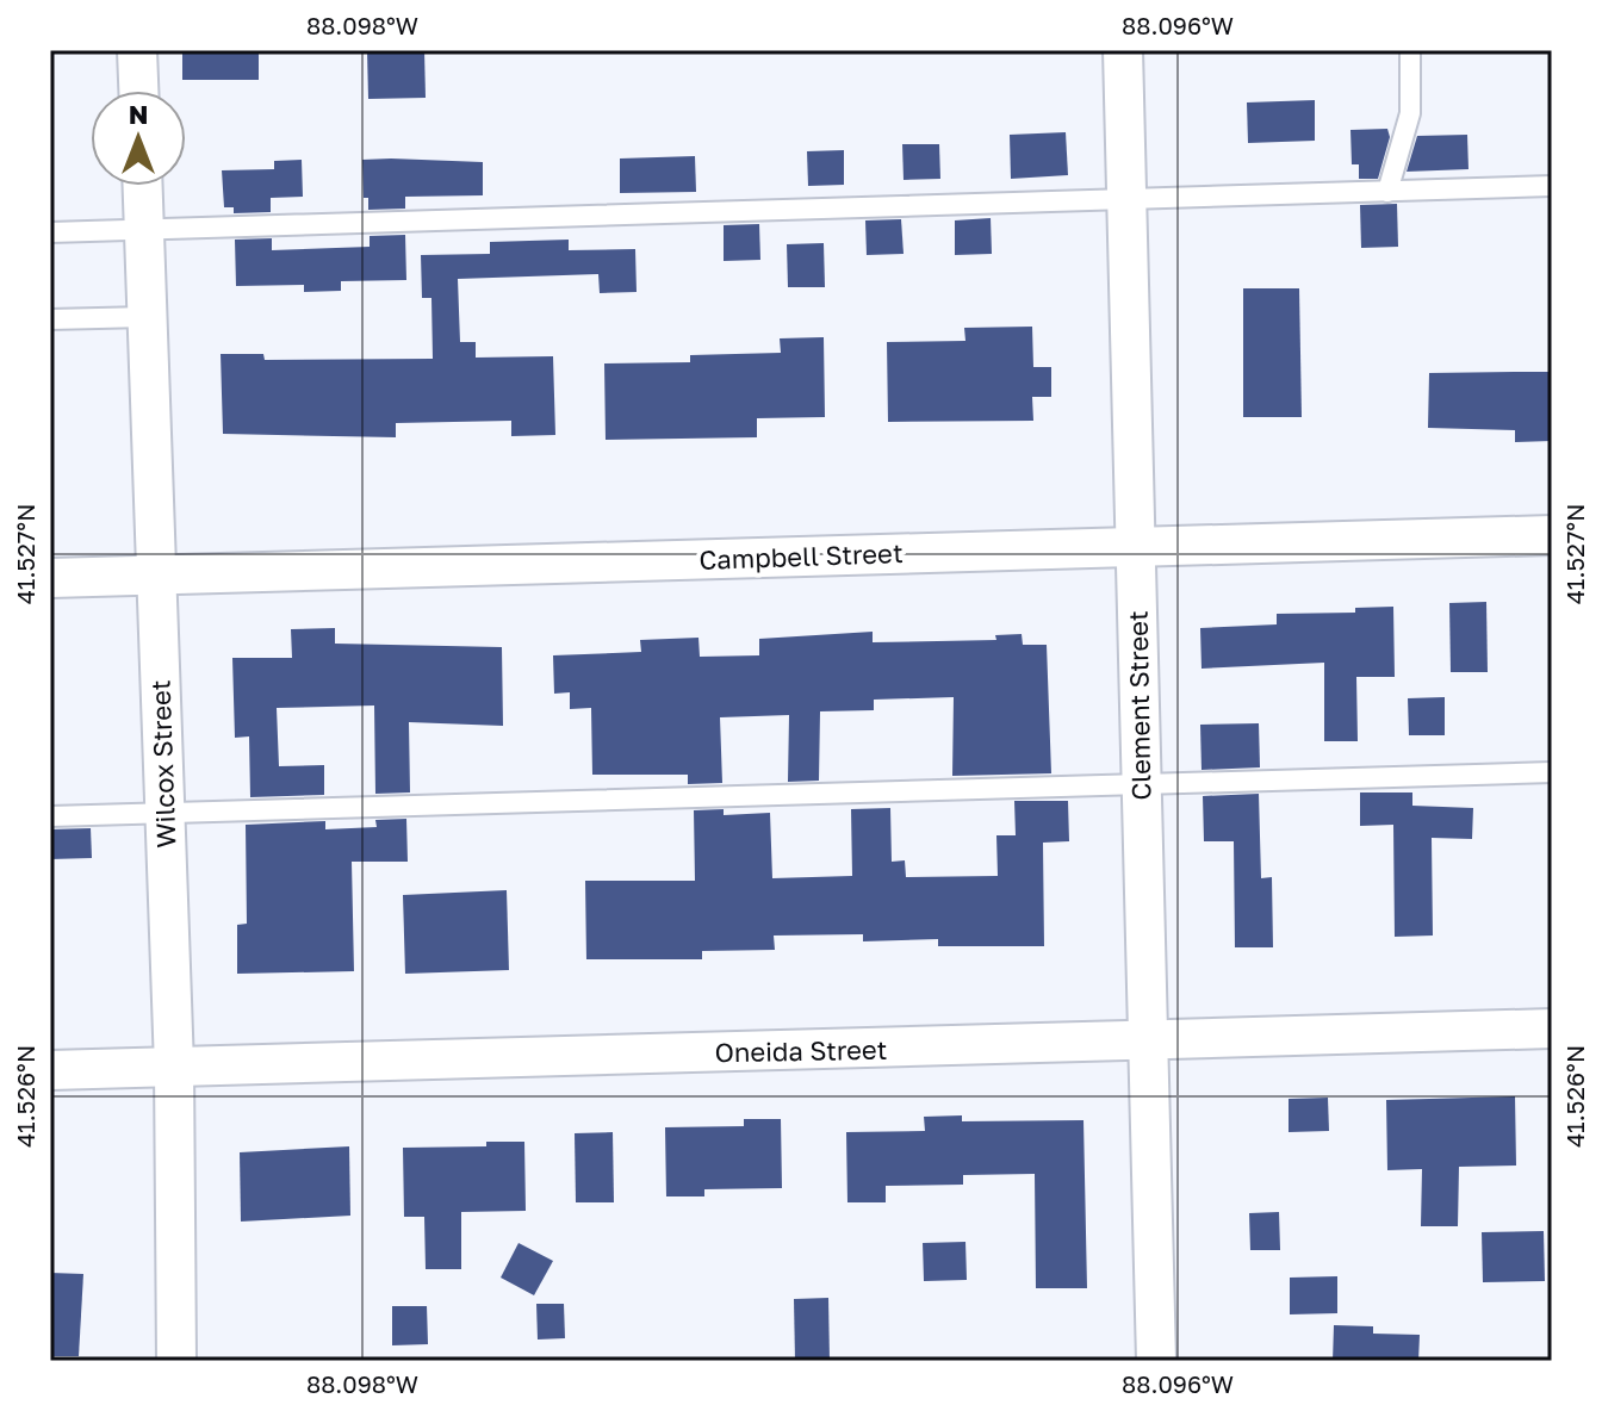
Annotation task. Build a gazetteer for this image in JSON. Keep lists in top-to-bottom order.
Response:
{
  "streets": {
    "street": [
      "Campbell Street",
      "Clement Street",
      "Wilcox Street",
      "Oneida Street"
    ]
  },
  "crossings": [
    ["Campbell Street", "Clement Street"],
    ["Campbell Street", "Wilcox Street"],
    ["Clement Street", "Oneida Street"],
    ["Wilcox Street", "Oneida Street"]
  ],
  "north": "top",
  "coordinates": [
    "88.098°W",
    "88.096°W",
    "41.527°N",
    "41.526°N"
  ]
}
